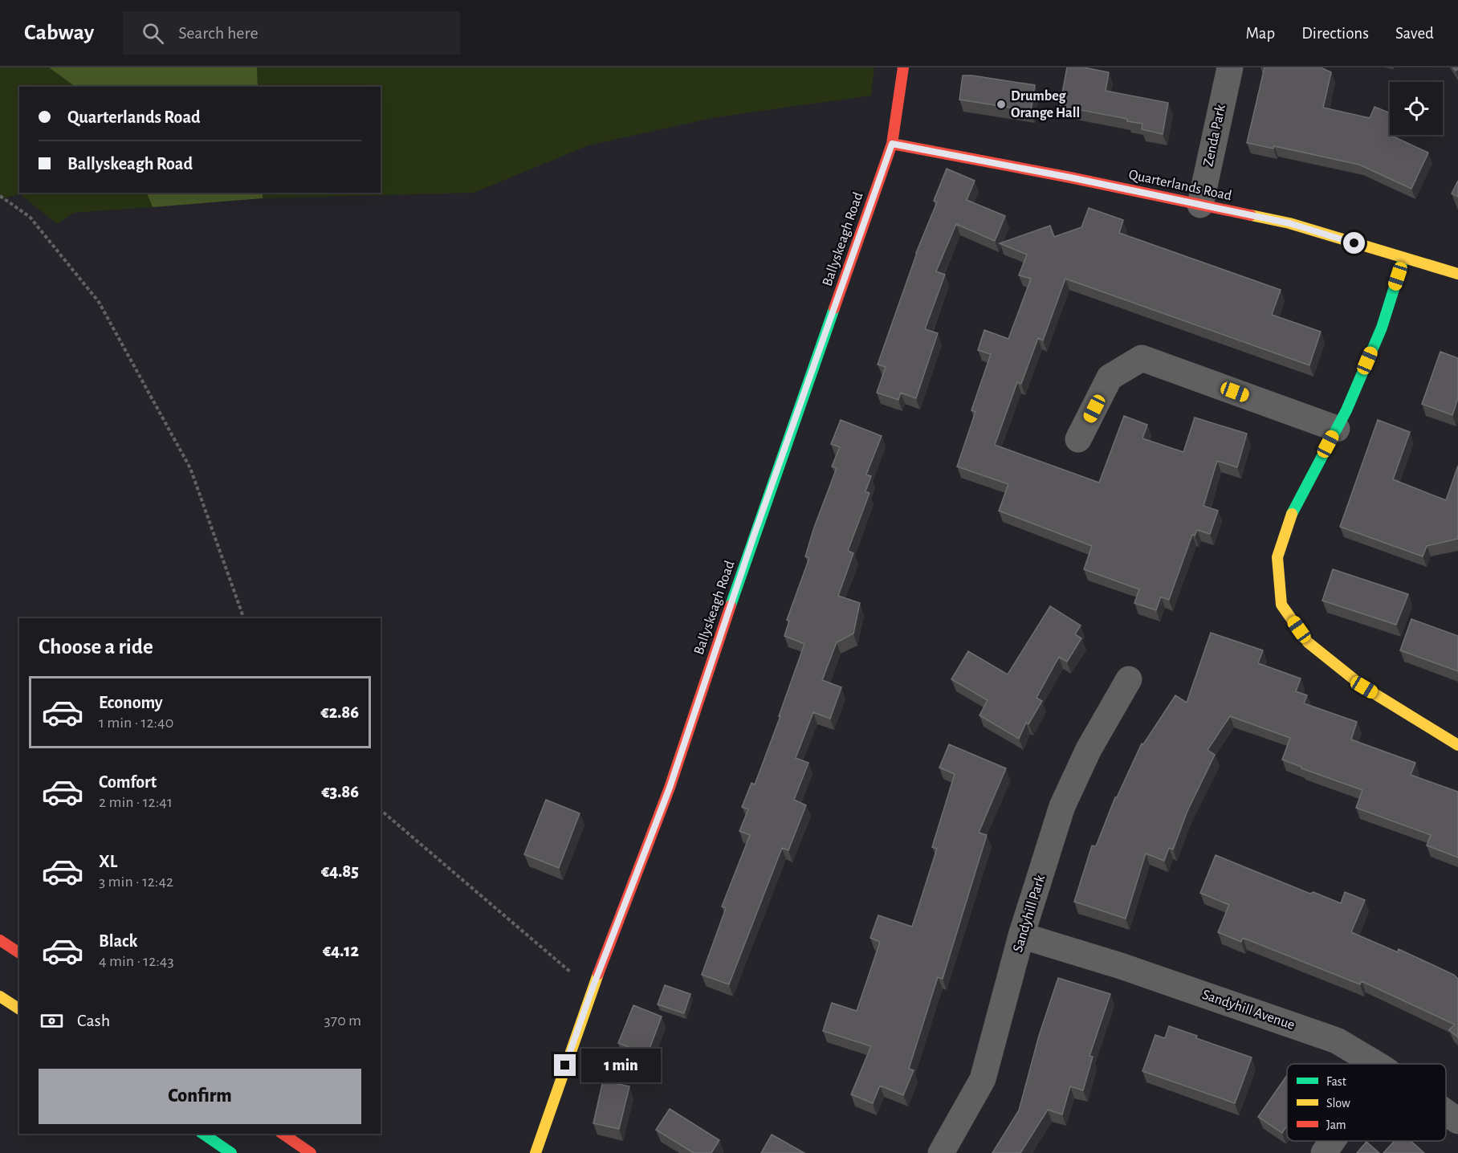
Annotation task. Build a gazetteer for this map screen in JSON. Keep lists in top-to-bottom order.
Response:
{
  "streets": {
    "main road": ["Quarterlands Road", "Ballyskeagh Road"],
    "street": ["Zenda Park", "Sandyhill Park", "Sandyhill Avenue"]
  },
  "crossings": [
    ["Zenda Park", "Quarterlands Road"],
    ["Quarterlands Road", "Ballyskeagh Road"],
    ["Sandyhill Park", "Sandyhill Avenue"]
  ],
  "places": ["Drumbeg Orange Hall"],
  "legend": ["Fast", "Slow", "Jam"],
  "page": {
    "header": "Cabway",
    "search": "Search here",
    "nav": ["Map", "Directions", "Saved"],
    "banner": ["Quarterlands Road", "Ballyskeagh Road"],
    "heading": "Choose a ride",
    "list": [
      {
        "name": "Economy",
        "note": "1 min · 12:40",
        "value": "€2.86"
      },
      {
        "name": "Comfort",
        "note": "2 min · 12:41",
        "value": "€3.86"
      },
      {
        "name": "XL",
        "note": "3 min · 12:42",
        "value": "€4.85"
      },
      {
        "name": "Black",
        "note": "4 min · 12:43",
        "value": "€4.12"
      }
    ],
    "pay": ["Cash", "370 m"],
    "bubble": "1 min",
    "buttons": "Confirm"
  }
}
